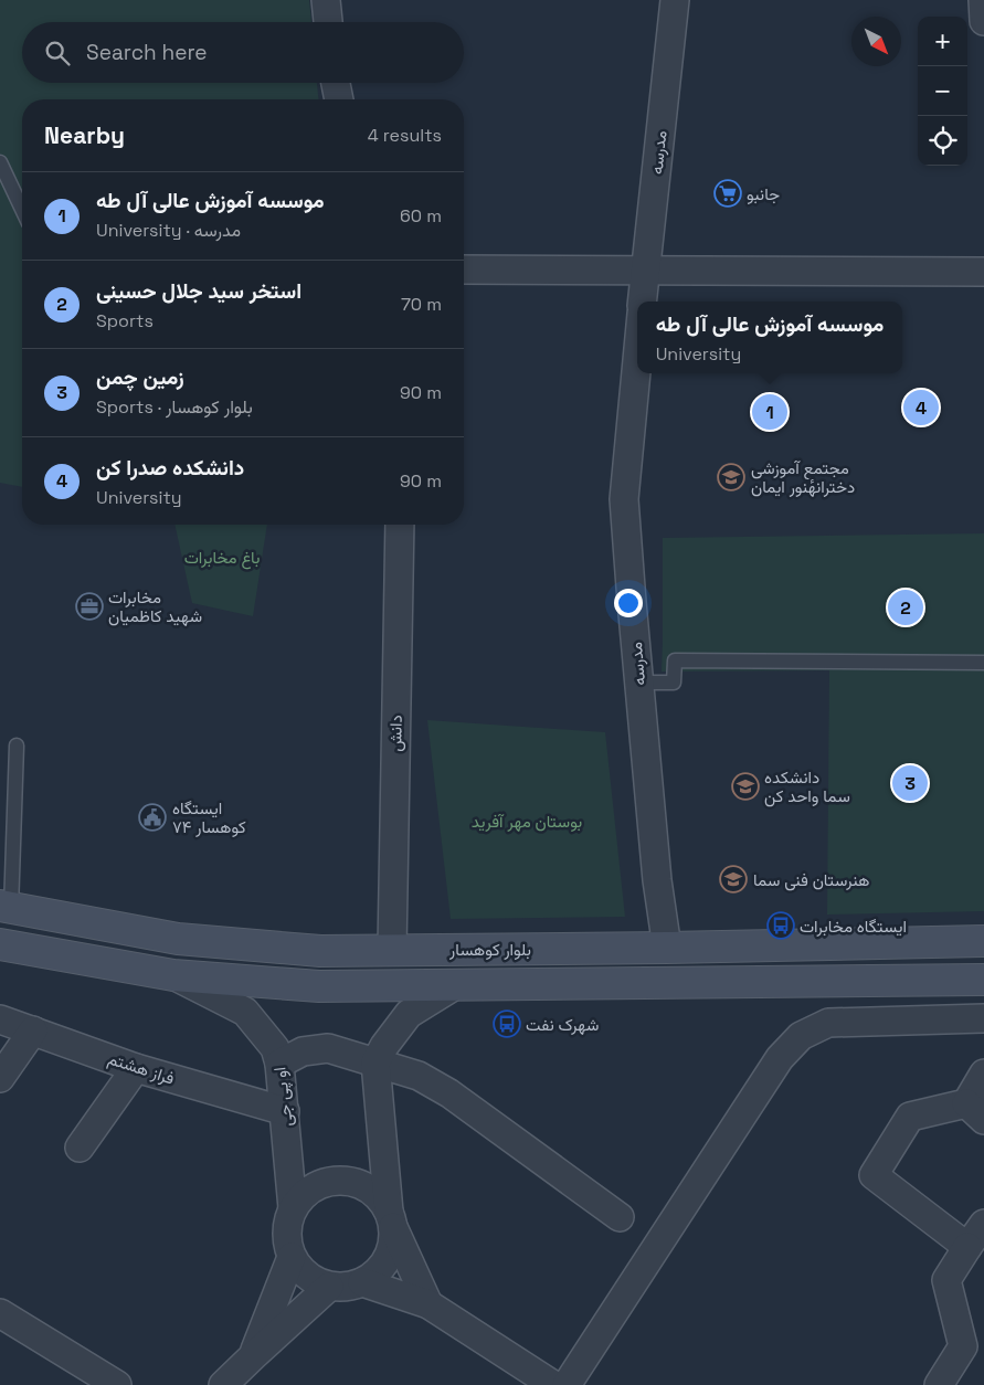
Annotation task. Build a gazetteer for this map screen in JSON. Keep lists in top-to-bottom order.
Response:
{
  "streets": {
    "main road": ["بلوار کوهسار"],
    "street": [
      "مدرسه",
      "دانش",
      "فراز هشتم",
      "او پی جی"
    ]
  },
  "crossings": [
    ["مدرسه", "بلوار کوهسار"],
    ["دانش", "بلوار کوهسار"],
    ["فراز هشتم", "او پی جی"]
  ],
  "parks": ["باغ مخابرات", "بوستان مهر آفرید"],
  "places": {
    "supermarket": ["جانبو"],
    "school or university": ["مجتمع آموزشی دخترانهٔنور ایمان", "دانشکده سما واحد کن", "هنرستان فنی سما"],
    "office": ["مخابرات شهید کاظمیان"],
    "public building": ["ایستگاه ۷۴ کوهسار"],
    "bus stop": ["ایستگاه مخابرات", "شهرک نفت"]
  },
  "north": "bottom right",
  "page": {
    "map_buttons": ["+", "−"],
    "search": "Search here",
    "heading": ["Nearby", "4 results"],
    "list": [
      {
        "mark": "1",
        "name": "موسسه آموزش عالی آل طه",
        "note": "University · مدرسه",
        "value": "60 m"
      },
      {
        "mark": "2",
        "name": "استخر سید جلال حسینی",
        "note": "Sports",
        "value": "70 m"
      },
      {
        "mark": "3",
        "name": "زمین چمن",
        "note": "Sports · بلوار کوهسار",
        "value": "90 m"
      },
      {
        "mark": "4",
        "name": "دانشکده صدرا کن",
        "note": "University",
        "value": "90 m"
      }
    ],
    "popup": ["موسسه آموزش عالی آل طه", "University"],
    "pins": [
      "4",
      "1",
      "2",
      "3"
    ]
  }
}
